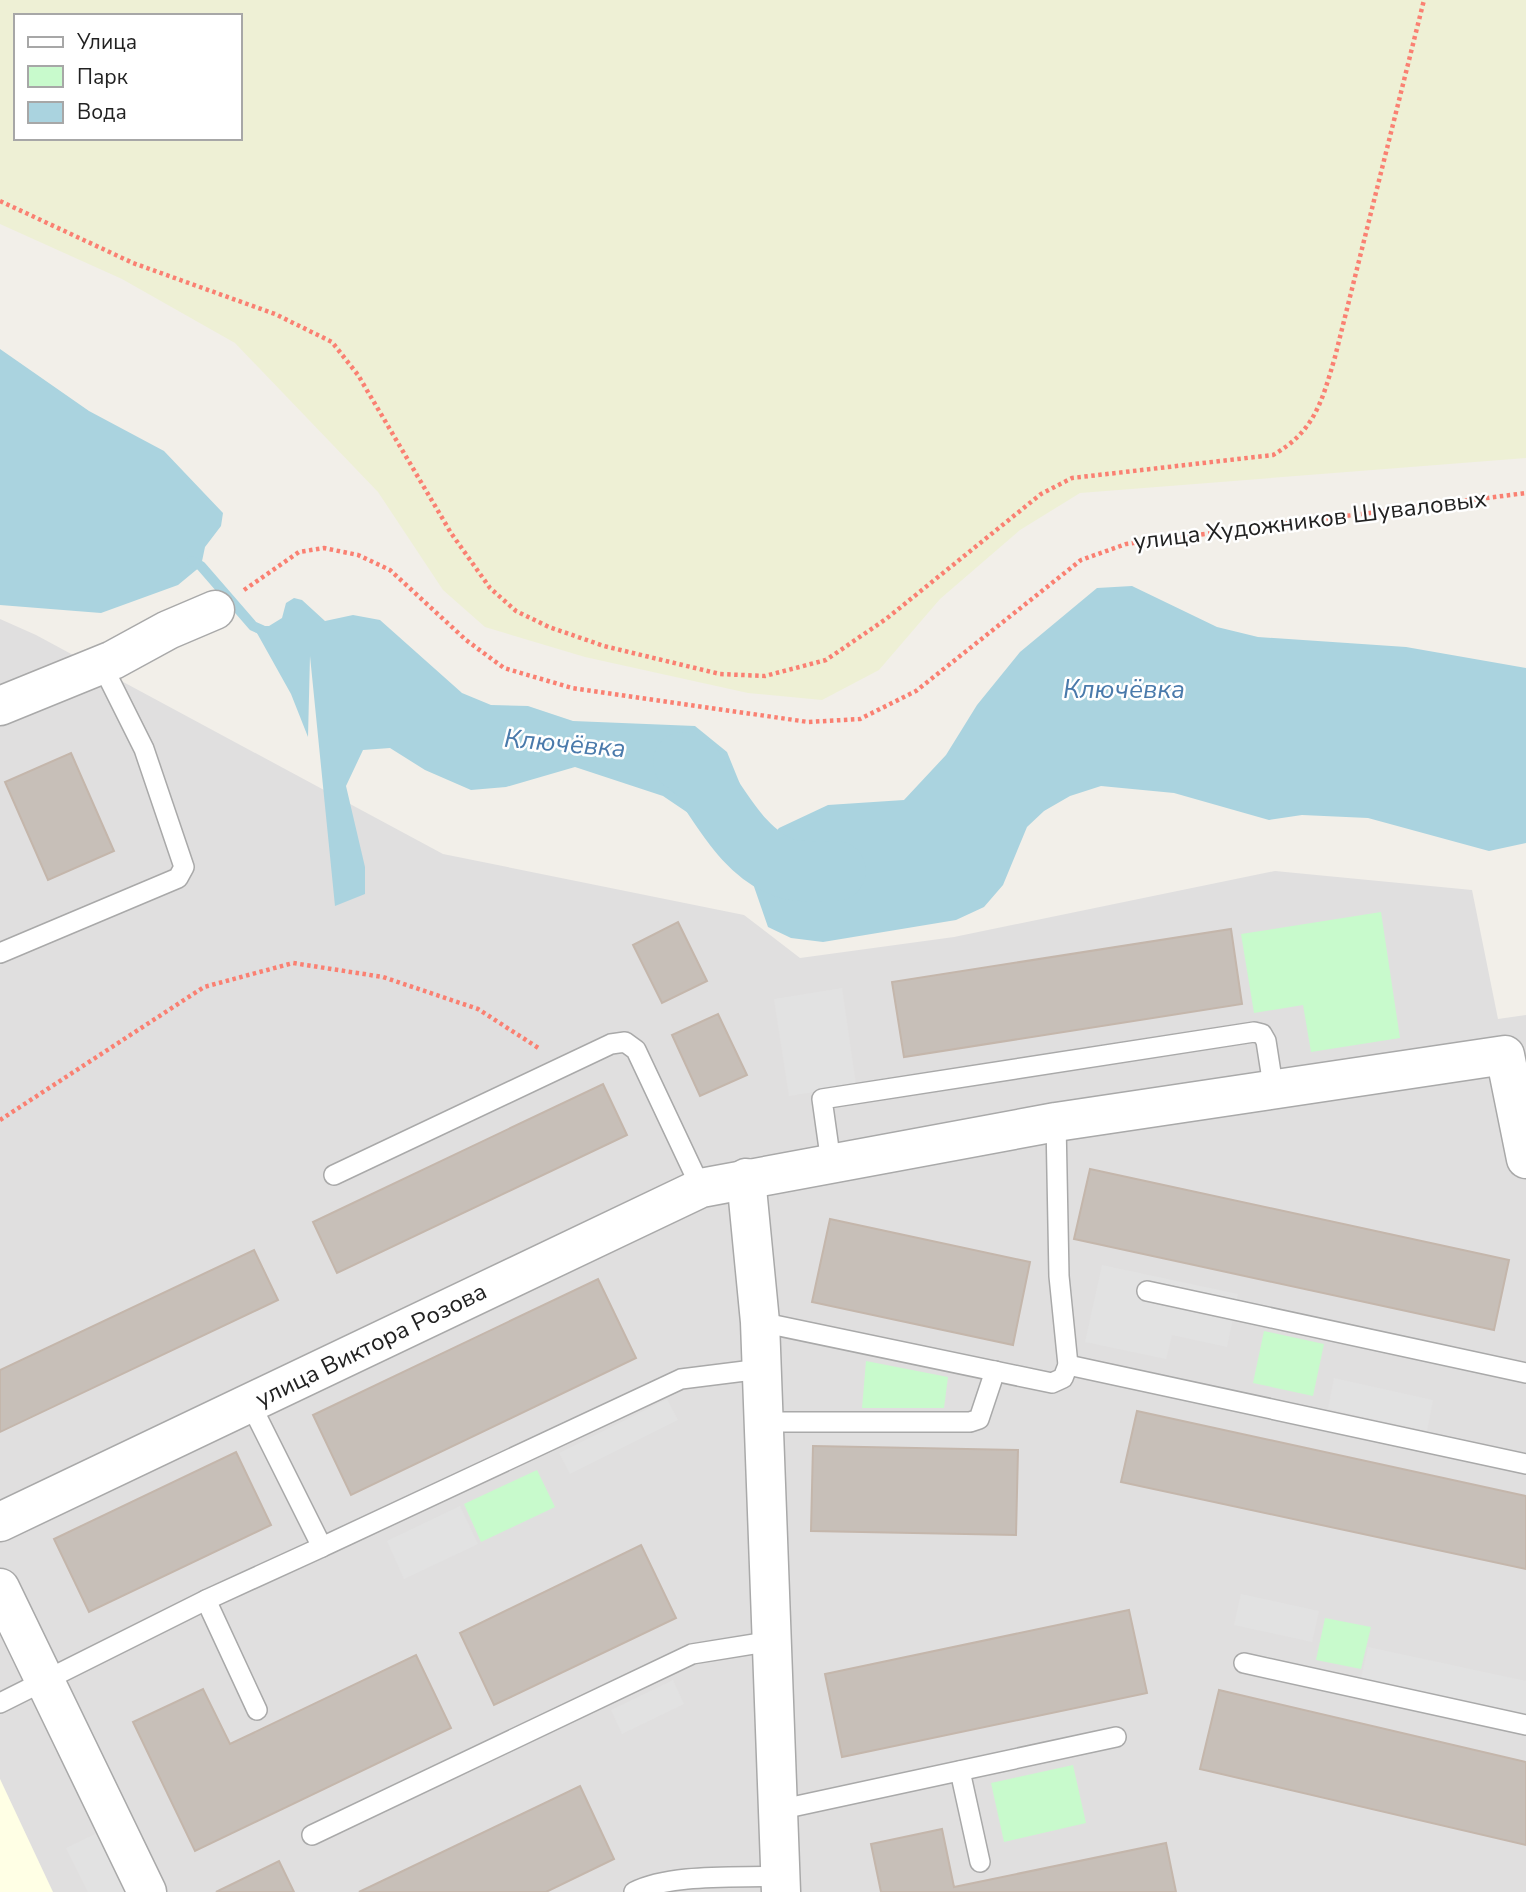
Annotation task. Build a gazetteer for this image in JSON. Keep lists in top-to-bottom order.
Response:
{
  "streets": {
    "street": ["улица Виктора Розова"],
    "path": ["улица Художников Шуваловых"]
  },
  "water": ["Ключёвка"],
  "legend": ["Улица", "Парк", "Вода"]
}
